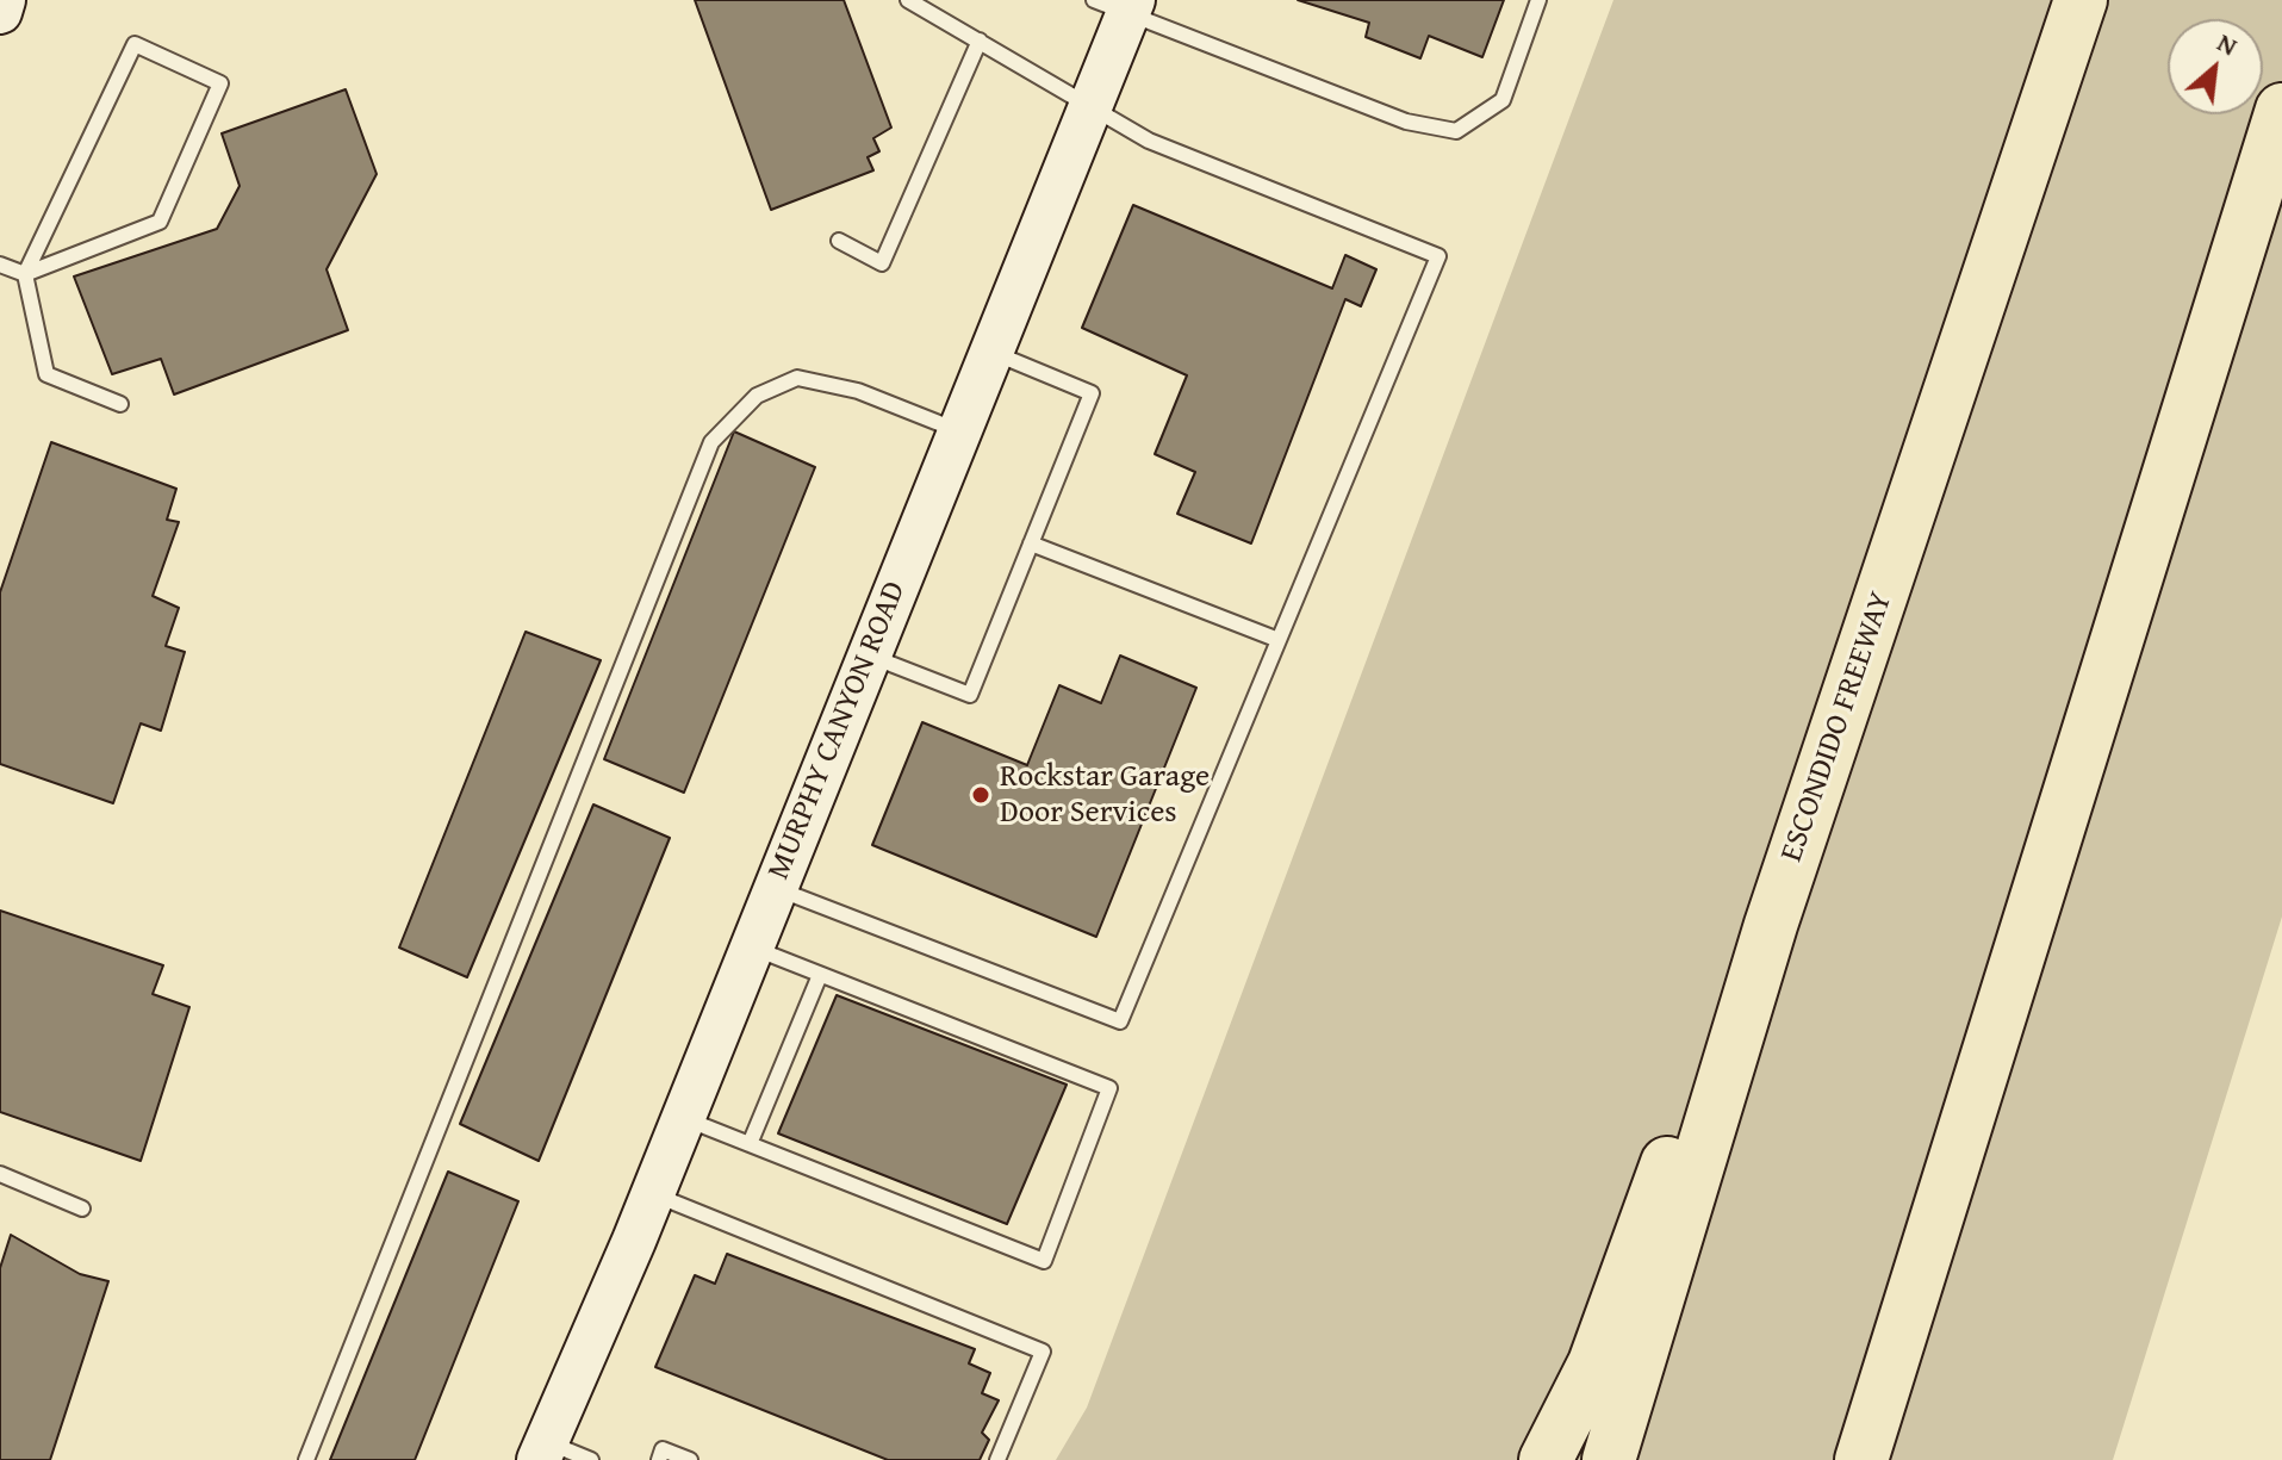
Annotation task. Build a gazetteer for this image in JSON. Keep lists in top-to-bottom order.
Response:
{
  "streets": {
    "highway": ["ESCONDIDO FREEWAY"],
    "main road": ["MURPHY CANYON ROAD"]
  },
  "places": ["Rockstar Garage Door Services"],
  "north": "top right"
}
